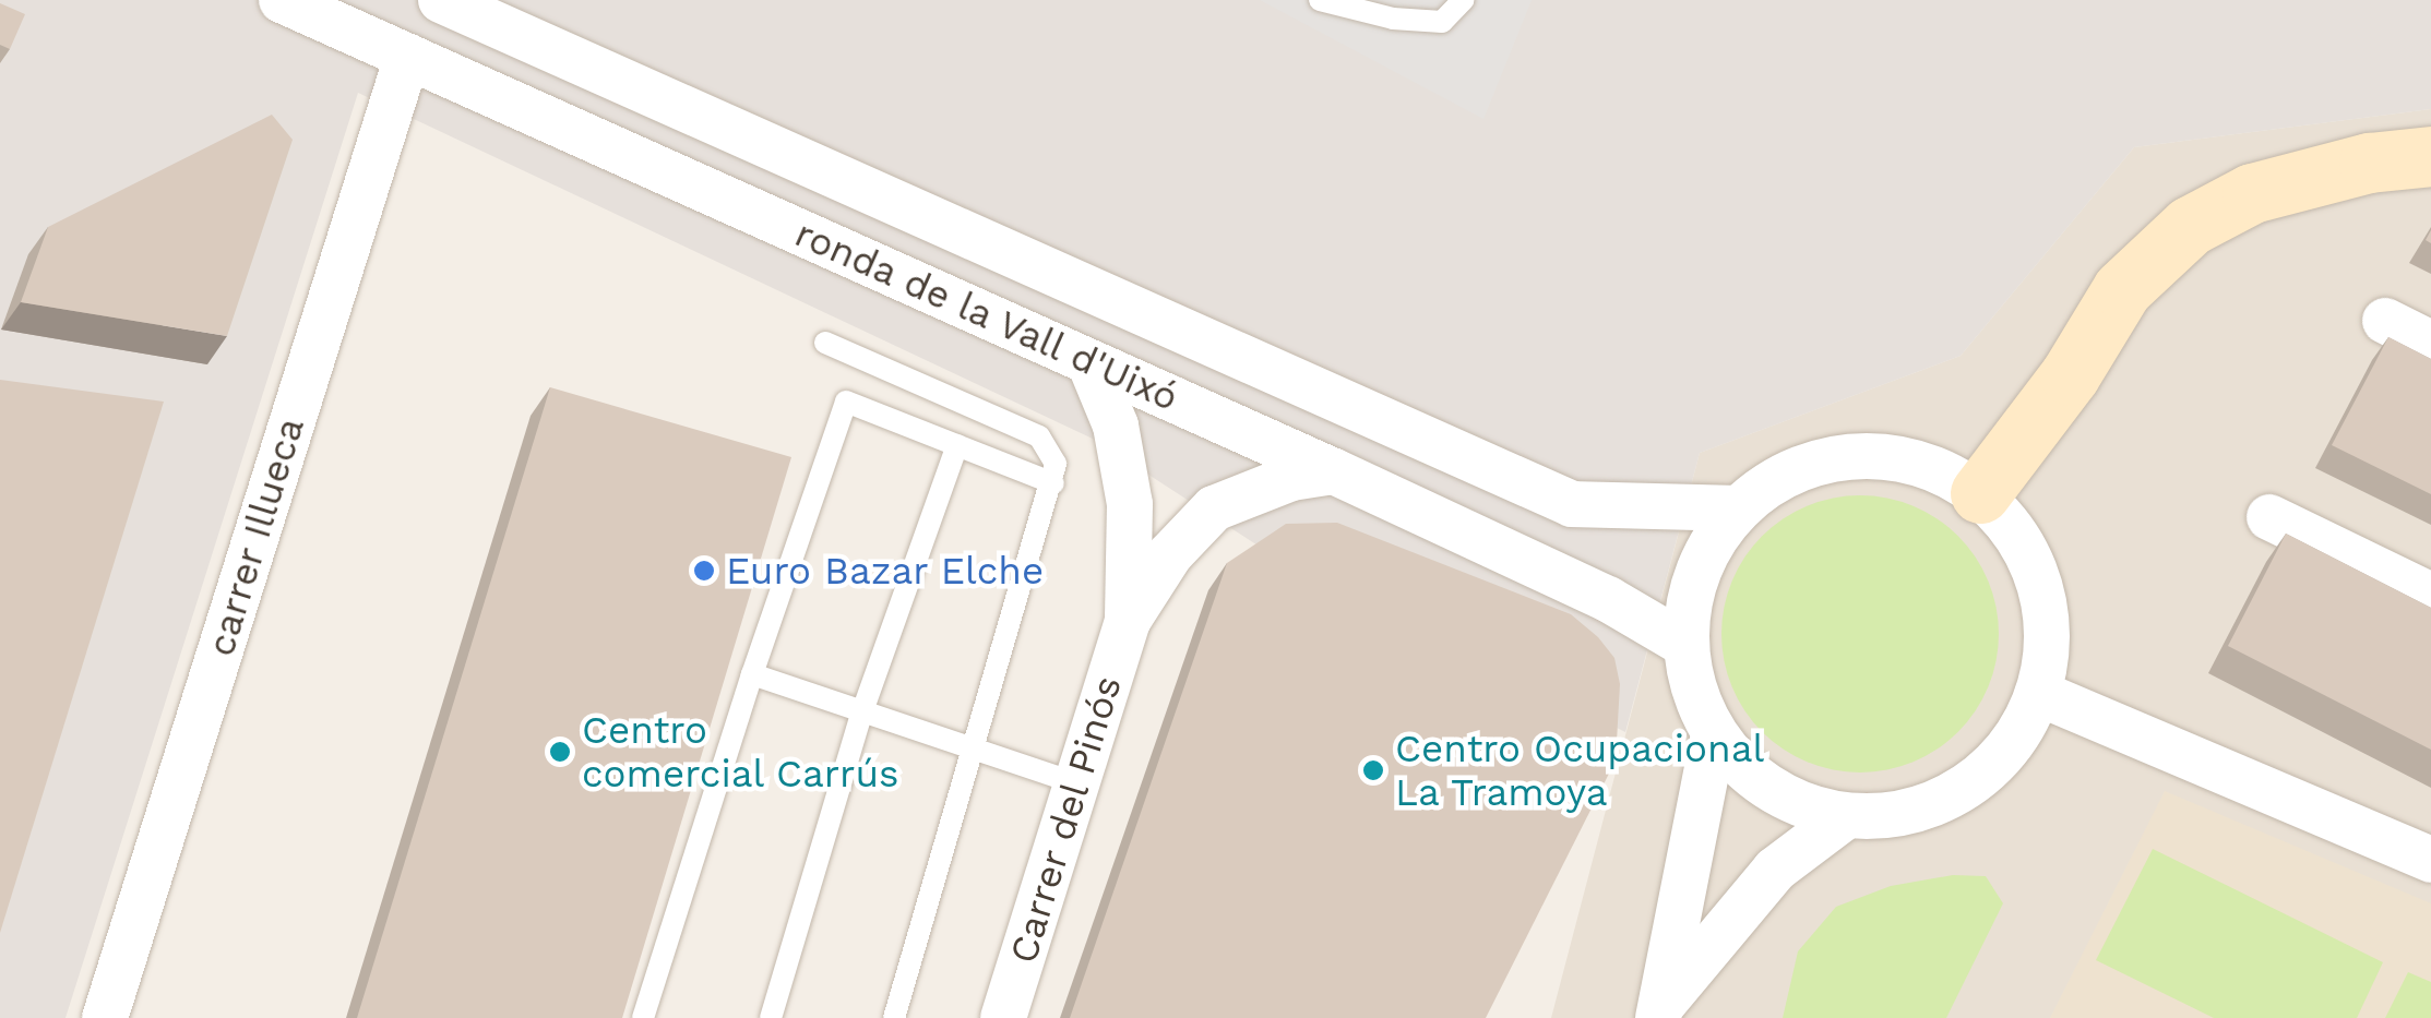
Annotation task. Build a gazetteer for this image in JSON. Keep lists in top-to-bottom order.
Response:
{
  "streets": {
    "street": ["ronda de la Vall d'Uixó", "carrer Illueca", "Carrer del Pinós"]
  },
  "crossings": [
    ["ronda de la Vall d'Uixó", "carrer Illueca"],
    ["ronda de la Vall d'Uixó", "Carrer del Pinós"]
  ],
  "places": ["Euro Bazar Elche", "Centro comercial Carrús", "Centro Ocupacional La Tramoya"]
}
